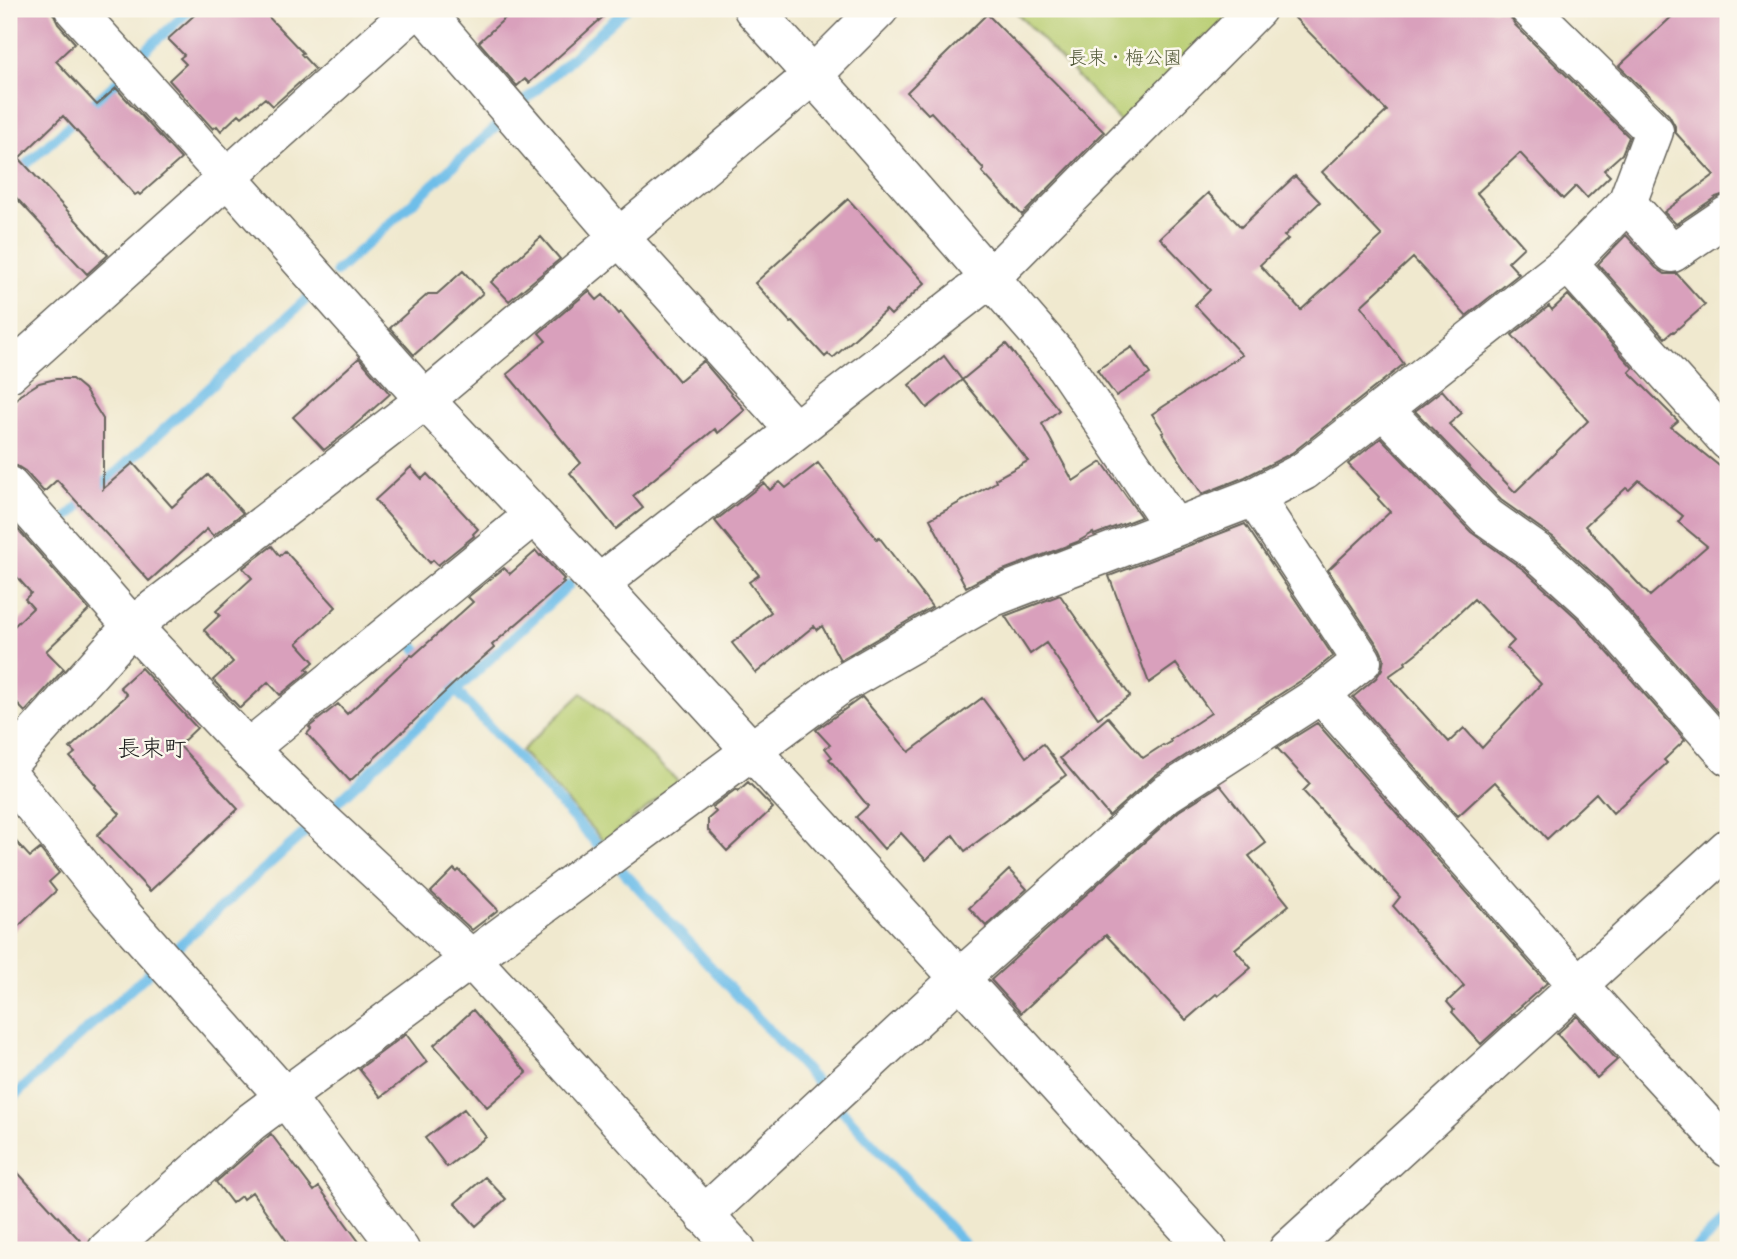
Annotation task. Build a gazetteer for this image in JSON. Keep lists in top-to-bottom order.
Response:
{
  "districts": ["長束町"],
  "parks": ["長束・梅公園"]
}
